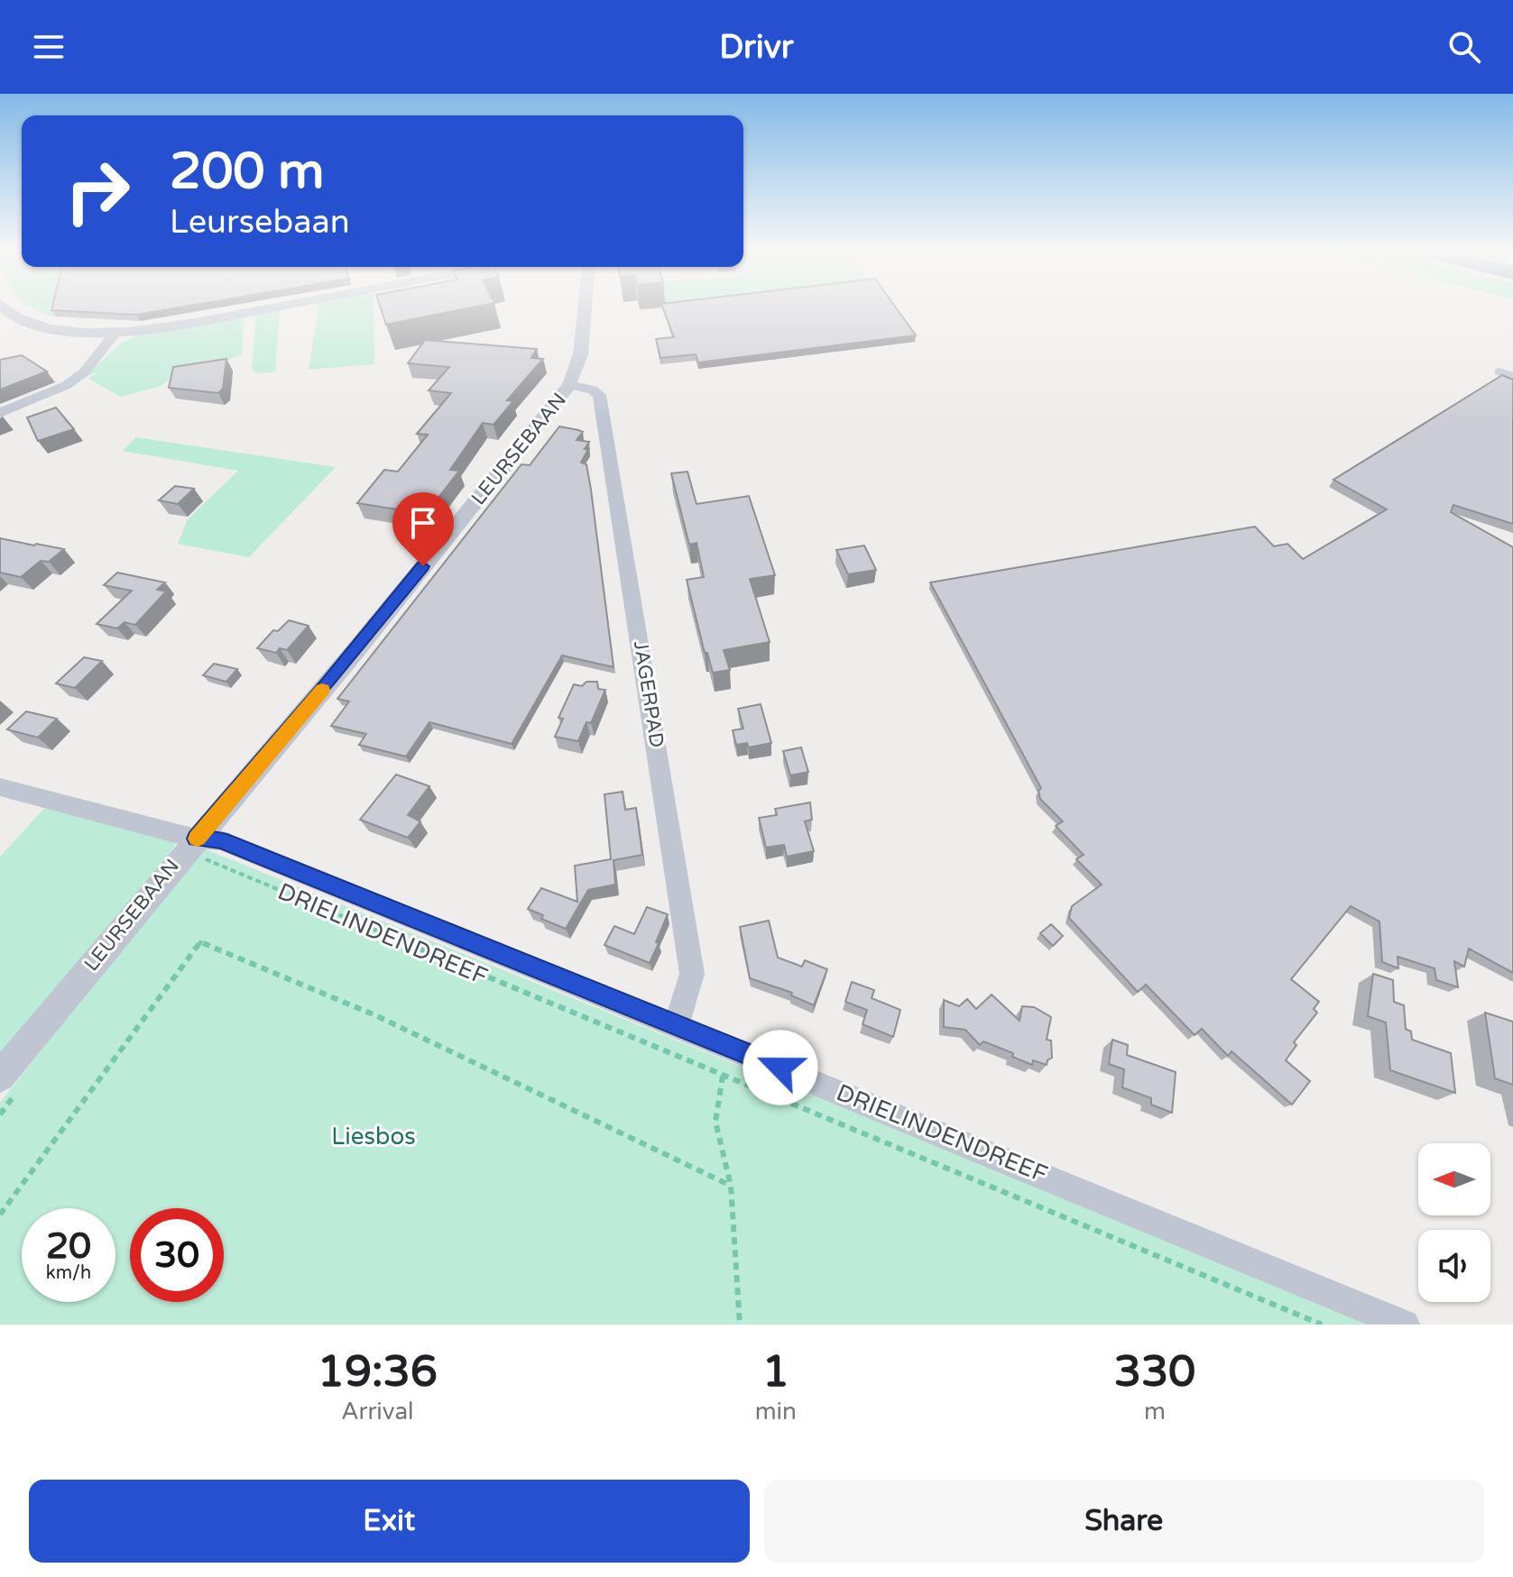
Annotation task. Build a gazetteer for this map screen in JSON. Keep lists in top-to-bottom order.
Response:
{
  "streets": {
    "street": ["LEURSEBAAN", "JAGERPAD", "DRIELINDENDREEF"]
  },
  "crossings": [
    ["LEURSEBAAN", "JAGERPAD"],
    ["LEURSEBAAN", "DRIELINDENDREEF"],
    ["JAGERPAD", "DRIELINDENDREEF"]
  ],
  "parks": ["Liesbos"],
  "north": "left",
  "page": {
    "header": "Drivr",
    "turn": ["200 m", "Leursebaan"],
    "speed": "20 km/h",
    "limit": "30",
    "eta": [
      "19:36",
      "Arrival",
      "1",
      "min",
      "330",
      "m"
    ],
    "buttons": ["Exit", "Share"]
  }
}
